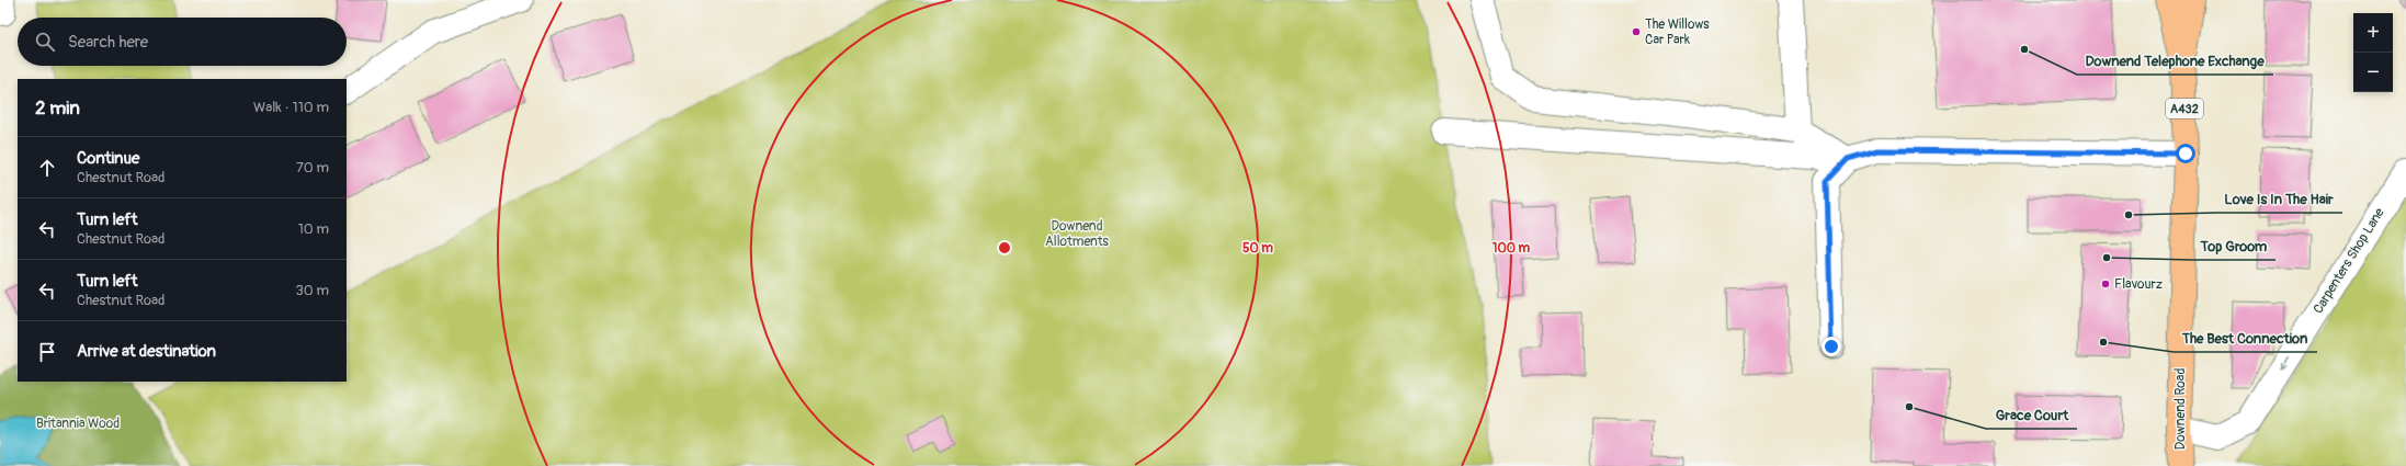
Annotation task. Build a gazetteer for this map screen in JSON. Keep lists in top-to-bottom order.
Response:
{
  "streets": {
    "main road": ["A432", "Downend Road"],
    "street": ["Carpenters Shop Lane"]
  },
  "crossings": [
    ["Carpenters Shop Lane", "Downend Road"]
  ],
  "one_way": ["Carpenters Shop Lane"],
  "parks": ["Downend Allotments", "Britannia Wood"],
  "places": [
    "The Willows Car Park",
    "Downend Telephone Exchange",
    "Love Is In The Hair",
    "Top Groom",
    "Flavourz",
    "The Best Connection",
    "Grace Court"
  ],
  "page": {
    "map_buttons": ["+", "−"],
    "search": "Search here",
    "heading": ["2 min", "Walk · 110 m"],
    "list": [
      ["Continue", "Chestnut Road", "70 m"],
      ["Turn left", "Chestnut Road", "10 m"],
      ["Turn left", "Chestnut Road", "30 m"],
      "Arrive at destination"
    ]
  },
  "rings": ["50 m", "100 m"]
}
